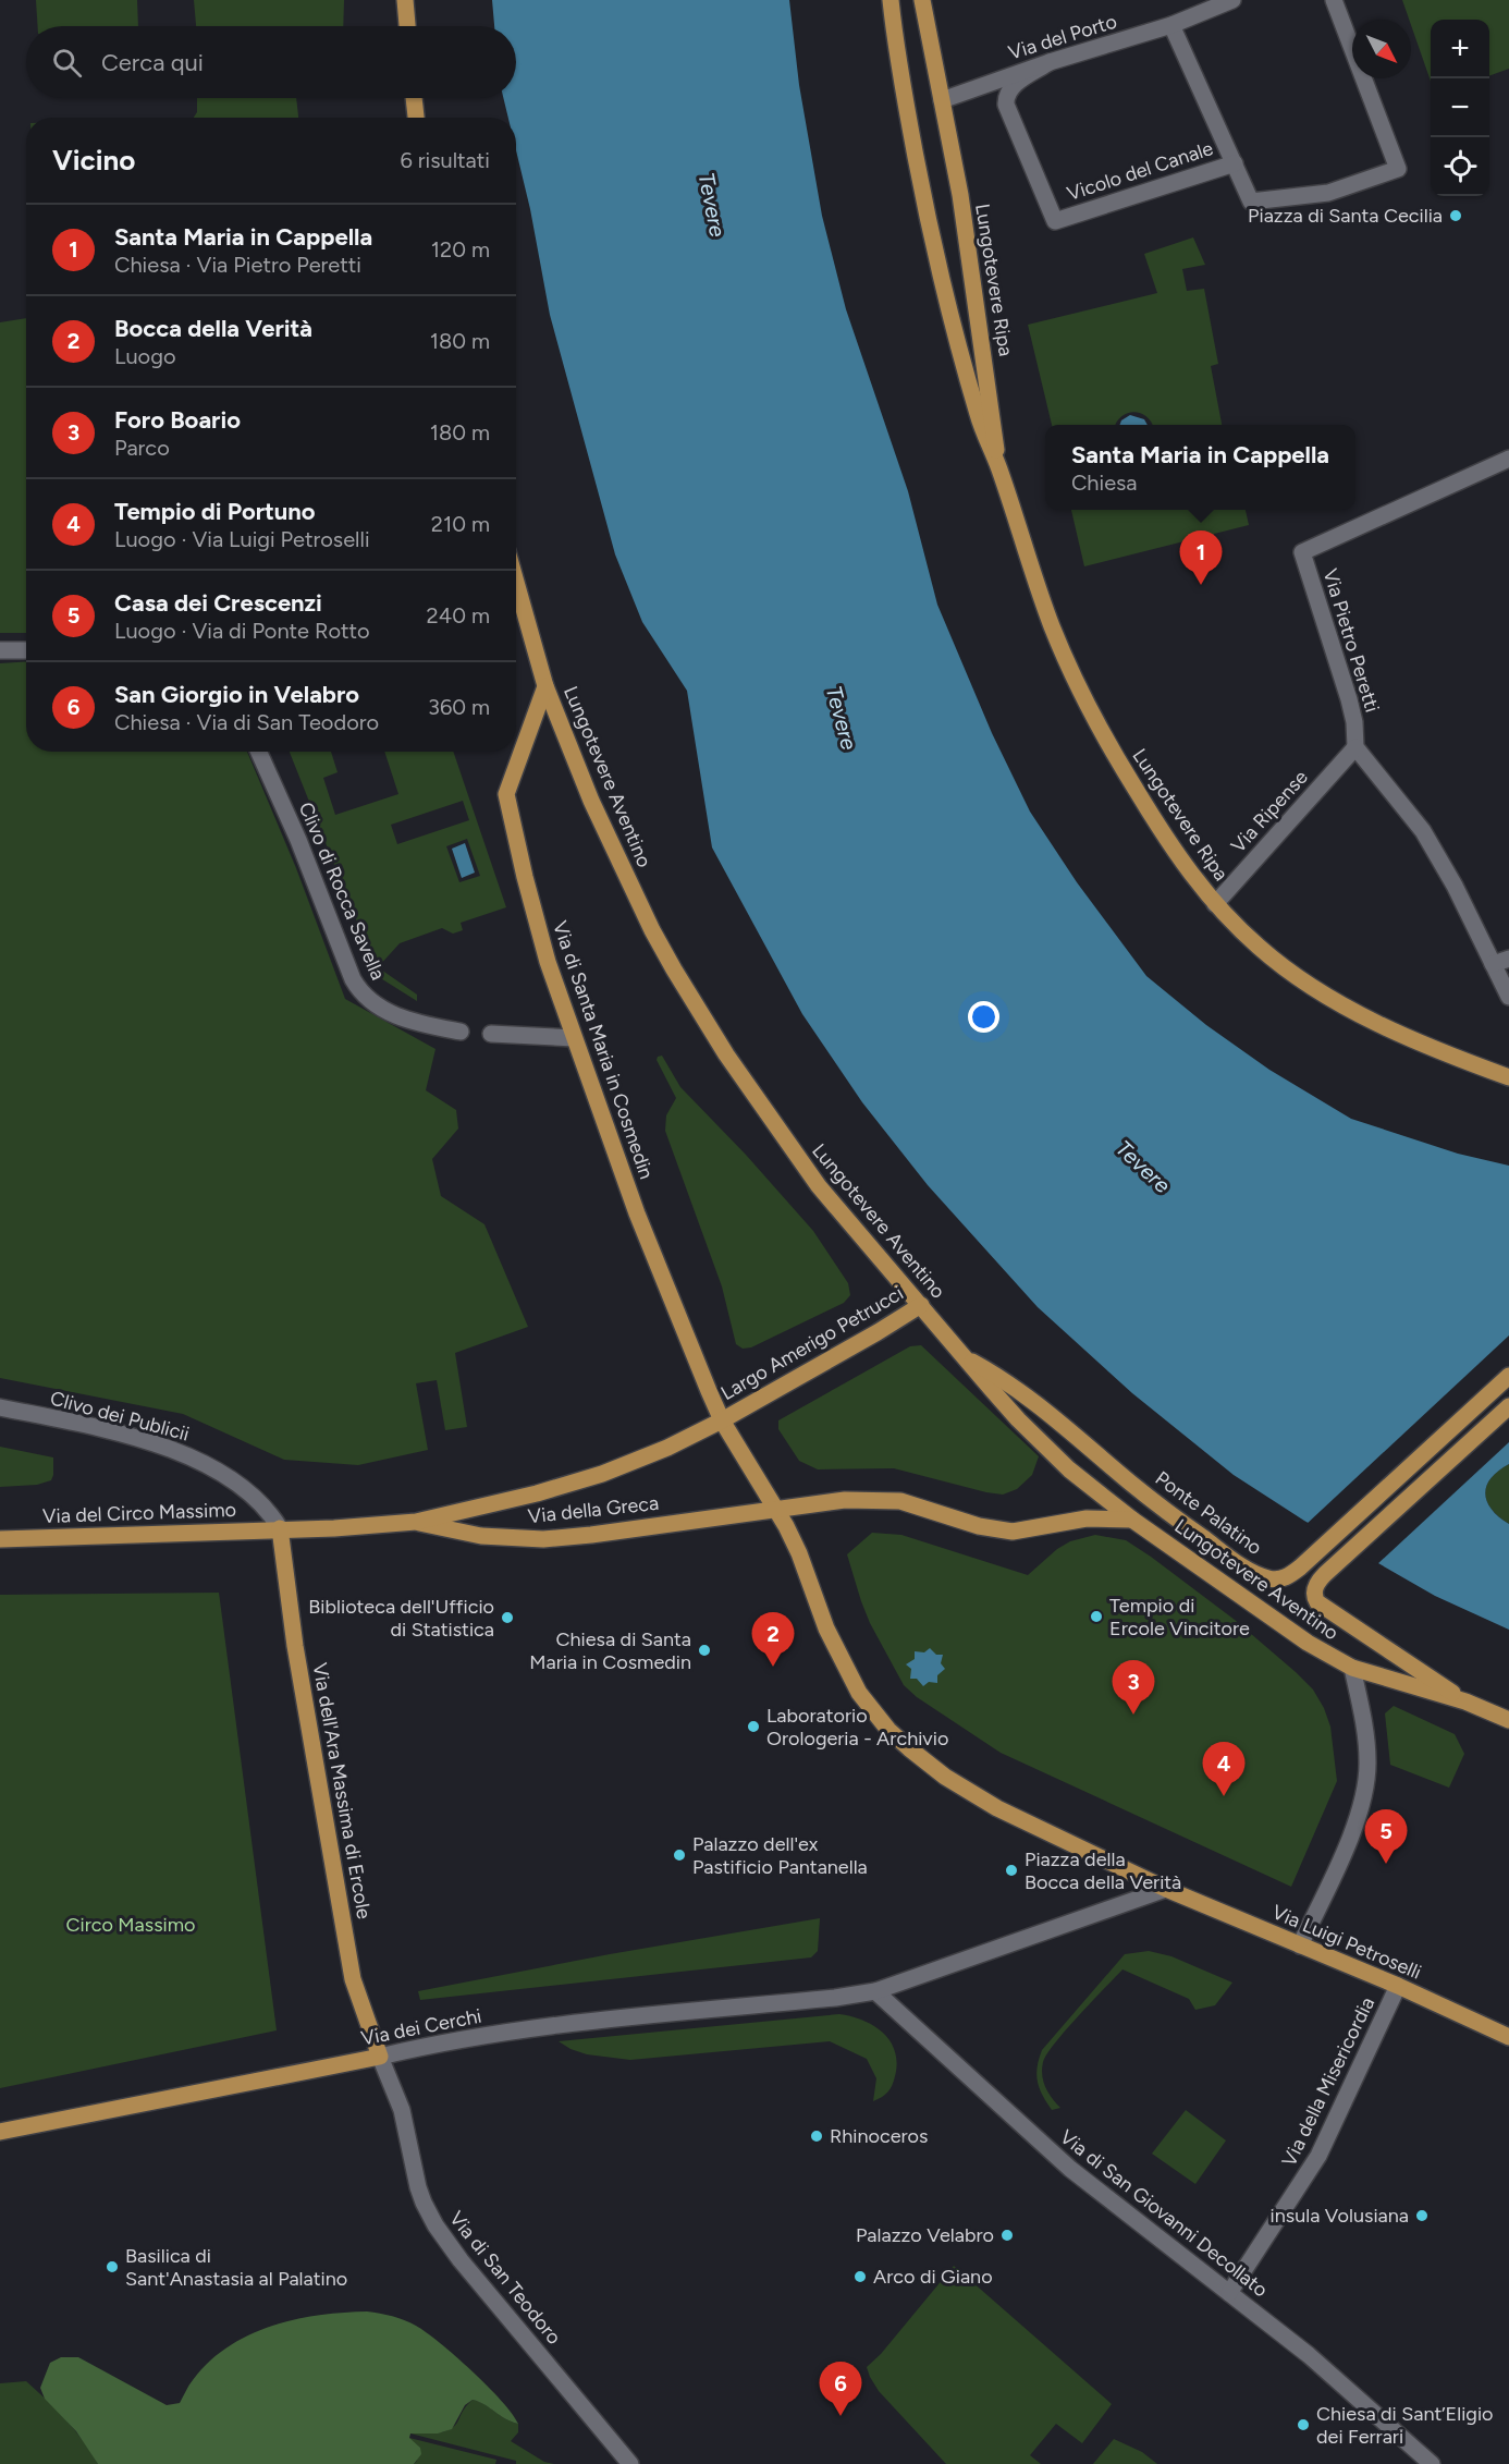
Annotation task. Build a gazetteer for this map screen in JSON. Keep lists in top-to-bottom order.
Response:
{
  "streets": {
    "main road": [
      "Lungotevere Ripa",
      "Lungotevere Aventino",
      "Via di Santa Maria in Cosmedin",
      "Largo Amerigo Petrucci",
      "Via della Greca",
      "Via del Circo Massimo",
      "Ponte Palatino",
      "Via dell'Ara Massima di Ercole",
      "Via Luigi Petroselli",
      "Via dei Cerchi"
    ],
    "street": [
      "Via del Porto",
      "Vicolo del Canale",
      "Via Pietro Peretti",
      "Via Ripense",
      "Clivo di Rocca Savella",
      "Clivo dei Publicii",
      "Via della Misericordia",
      "Via di San Giovanni Decollato",
      "Via di San Teodoro"
    ]
  },
  "crossings": [
    ["Via del Porto", "Vicolo del Canale"],
    ["Via del Porto", "Lungotevere Ripa"],
    ["Lungotevere Ripa", "Via Ripense"],
    ["Via Pietro Peretti", "Via Ripense"],
    ["Lungotevere Aventino", "Via di Santa Maria in Cosmedin"],
    ["Lungotevere Aventino", "Largo Amerigo Petrucci"],
    ["Lungotevere Aventino", "Ponte Palatino"],
    ["Via di Santa Maria in Cosmedin", "Largo Amerigo Petrucci"],
    ["Via di Santa Maria in Cosmedin", "Via della Greca"],
    ["Largo Amerigo Petrucci", "Via della Greca"],
    ["Clivo dei Publicii", "Via della Greca"],
    ["Clivo dei Publicii", "Via del Circo Massimo"],
    ["Clivo dei Publicii", "Via dell'Ara Massima di Ercole"],
    ["Via della Greca", "Via del Circo Massimo"],
    ["Via della Greca", "Via dell'Ara Massima di Ercole"],
    ["Via del Circo Massimo", "Via dell'Ara Massima di Ercole"],
    ["Via dell'Ara Massima di Ercole", "Via dei Cerchi"],
    ["Via dell'Ara Massima di Ercole", "Via di San Teodoro"],
    ["Via Luigi Petroselli", "Via della Misericordia"],
    ["Via dei Cerchi", "Via di San Giovanni Decollato"],
    ["Via dei Cerchi", "Via di San Teodoro"],
    ["Via della Misericordia", "Via di San Giovanni Decollato"]
  ],
  "water": ["Tevere"],
  "parks": ["Circo Massimo"],
  "places": [
    "Piazza di Santa Cecilia",
    "Tempio di Ercole Vincitore",
    "Biblioteca dell'Ufficio di Statistica",
    "Chiesa di Santa Maria in Cosmedin",
    "Laboratorio Orologeria - Archivio",
    "Palazzo dell'ex Pastificio Pantanella",
    "Piazza della Bocca della Verità",
    "Rhinoceros",
    "insula Volusiana",
    "Palazzo Velabro",
    "Basilica di Sant'Anastasia al Palatino",
    "Arco di Giano",
    "Chiesa di Sant’Eligio dei Ferrari"
  ],
  "north": "bottom right",
  "page": {
    "map_buttons": ["+", "−"],
    "search": "Cerca qui",
    "heading": ["Vicino", "6 risultati"],
    "list": [
      {
        "mark": "1",
        "name": "Santa Maria in Cappella",
        "note": "Chiesa · Via Pietro Peretti",
        "value": "120 m"
      },
      {
        "mark": "2",
        "name": "Bocca della Verità",
        "note": "Luogo",
        "value": "180 m"
      },
      {
        "mark": "3",
        "name": "Foro Boario",
        "note": "Parco",
        "value": "180 m"
      },
      {
        "mark": "4",
        "name": "Tempio di Portuno",
        "note": "Luogo · Via Luigi Petroselli",
        "value": "210 m"
      },
      {
        "mark": "5",
        "name": "Casa dei Crescenzi",
        "note": "Luogo · Via di Ponte Rotto",
        "value": "240 m"
      },
      {
        "mark": "6",
        "name": "San Giorgio in Velabro",
        "note": "Chiesa · Via di San Teodoro",
        "value": "360 m"
      }
    ],
    "popup": ["Santa Maria in Cappella", "Chiesa"],
    "pins": [
      "1",
      "2",
      "3",
      "4",
      "5",
      "6"
    ]
  }
}
